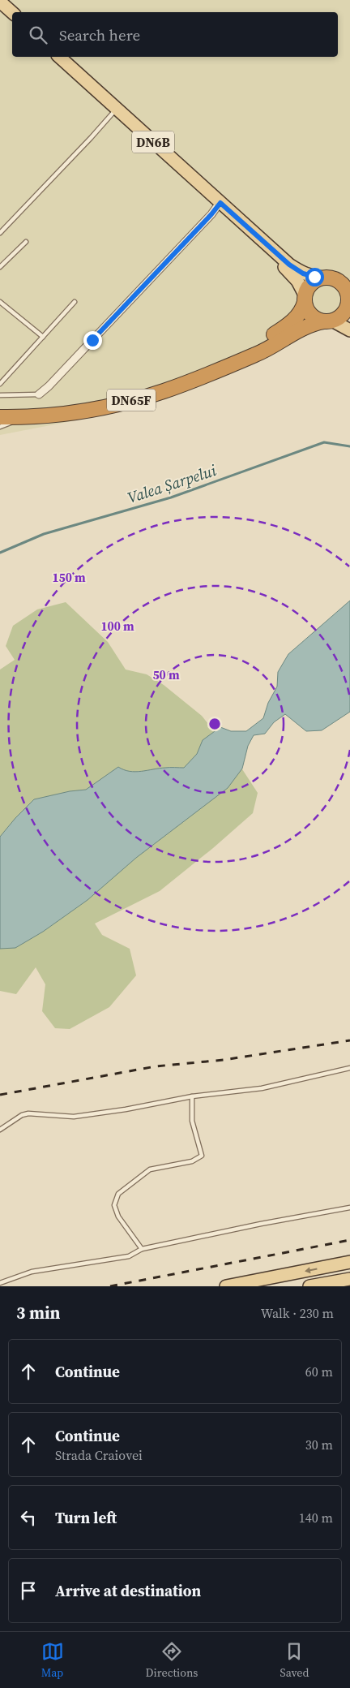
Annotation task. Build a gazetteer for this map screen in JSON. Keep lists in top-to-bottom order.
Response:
{
  "streets": {
    "highway": ["DN6B", "DN65F"]
  },
  "crossings": [
    ["DN6B", "DN65F"]
  ],
  "water": ["Valea Șarpelui"],
  "page": {
    "search": "Search here",
    "heading": ["3 min", "Walk · 230 m"],
    "list": [
      ["Continue", "60 m"],
      ["Continue", "Strada Craiovei", "30 m"],
      ["Turn left", "140 m"],
      "Arrive at destination"
    ],
    "nav": ["Map", "Directions", "Saved"]
  },
  "rings": ["150 m", "100 m", "50 m"]
}
